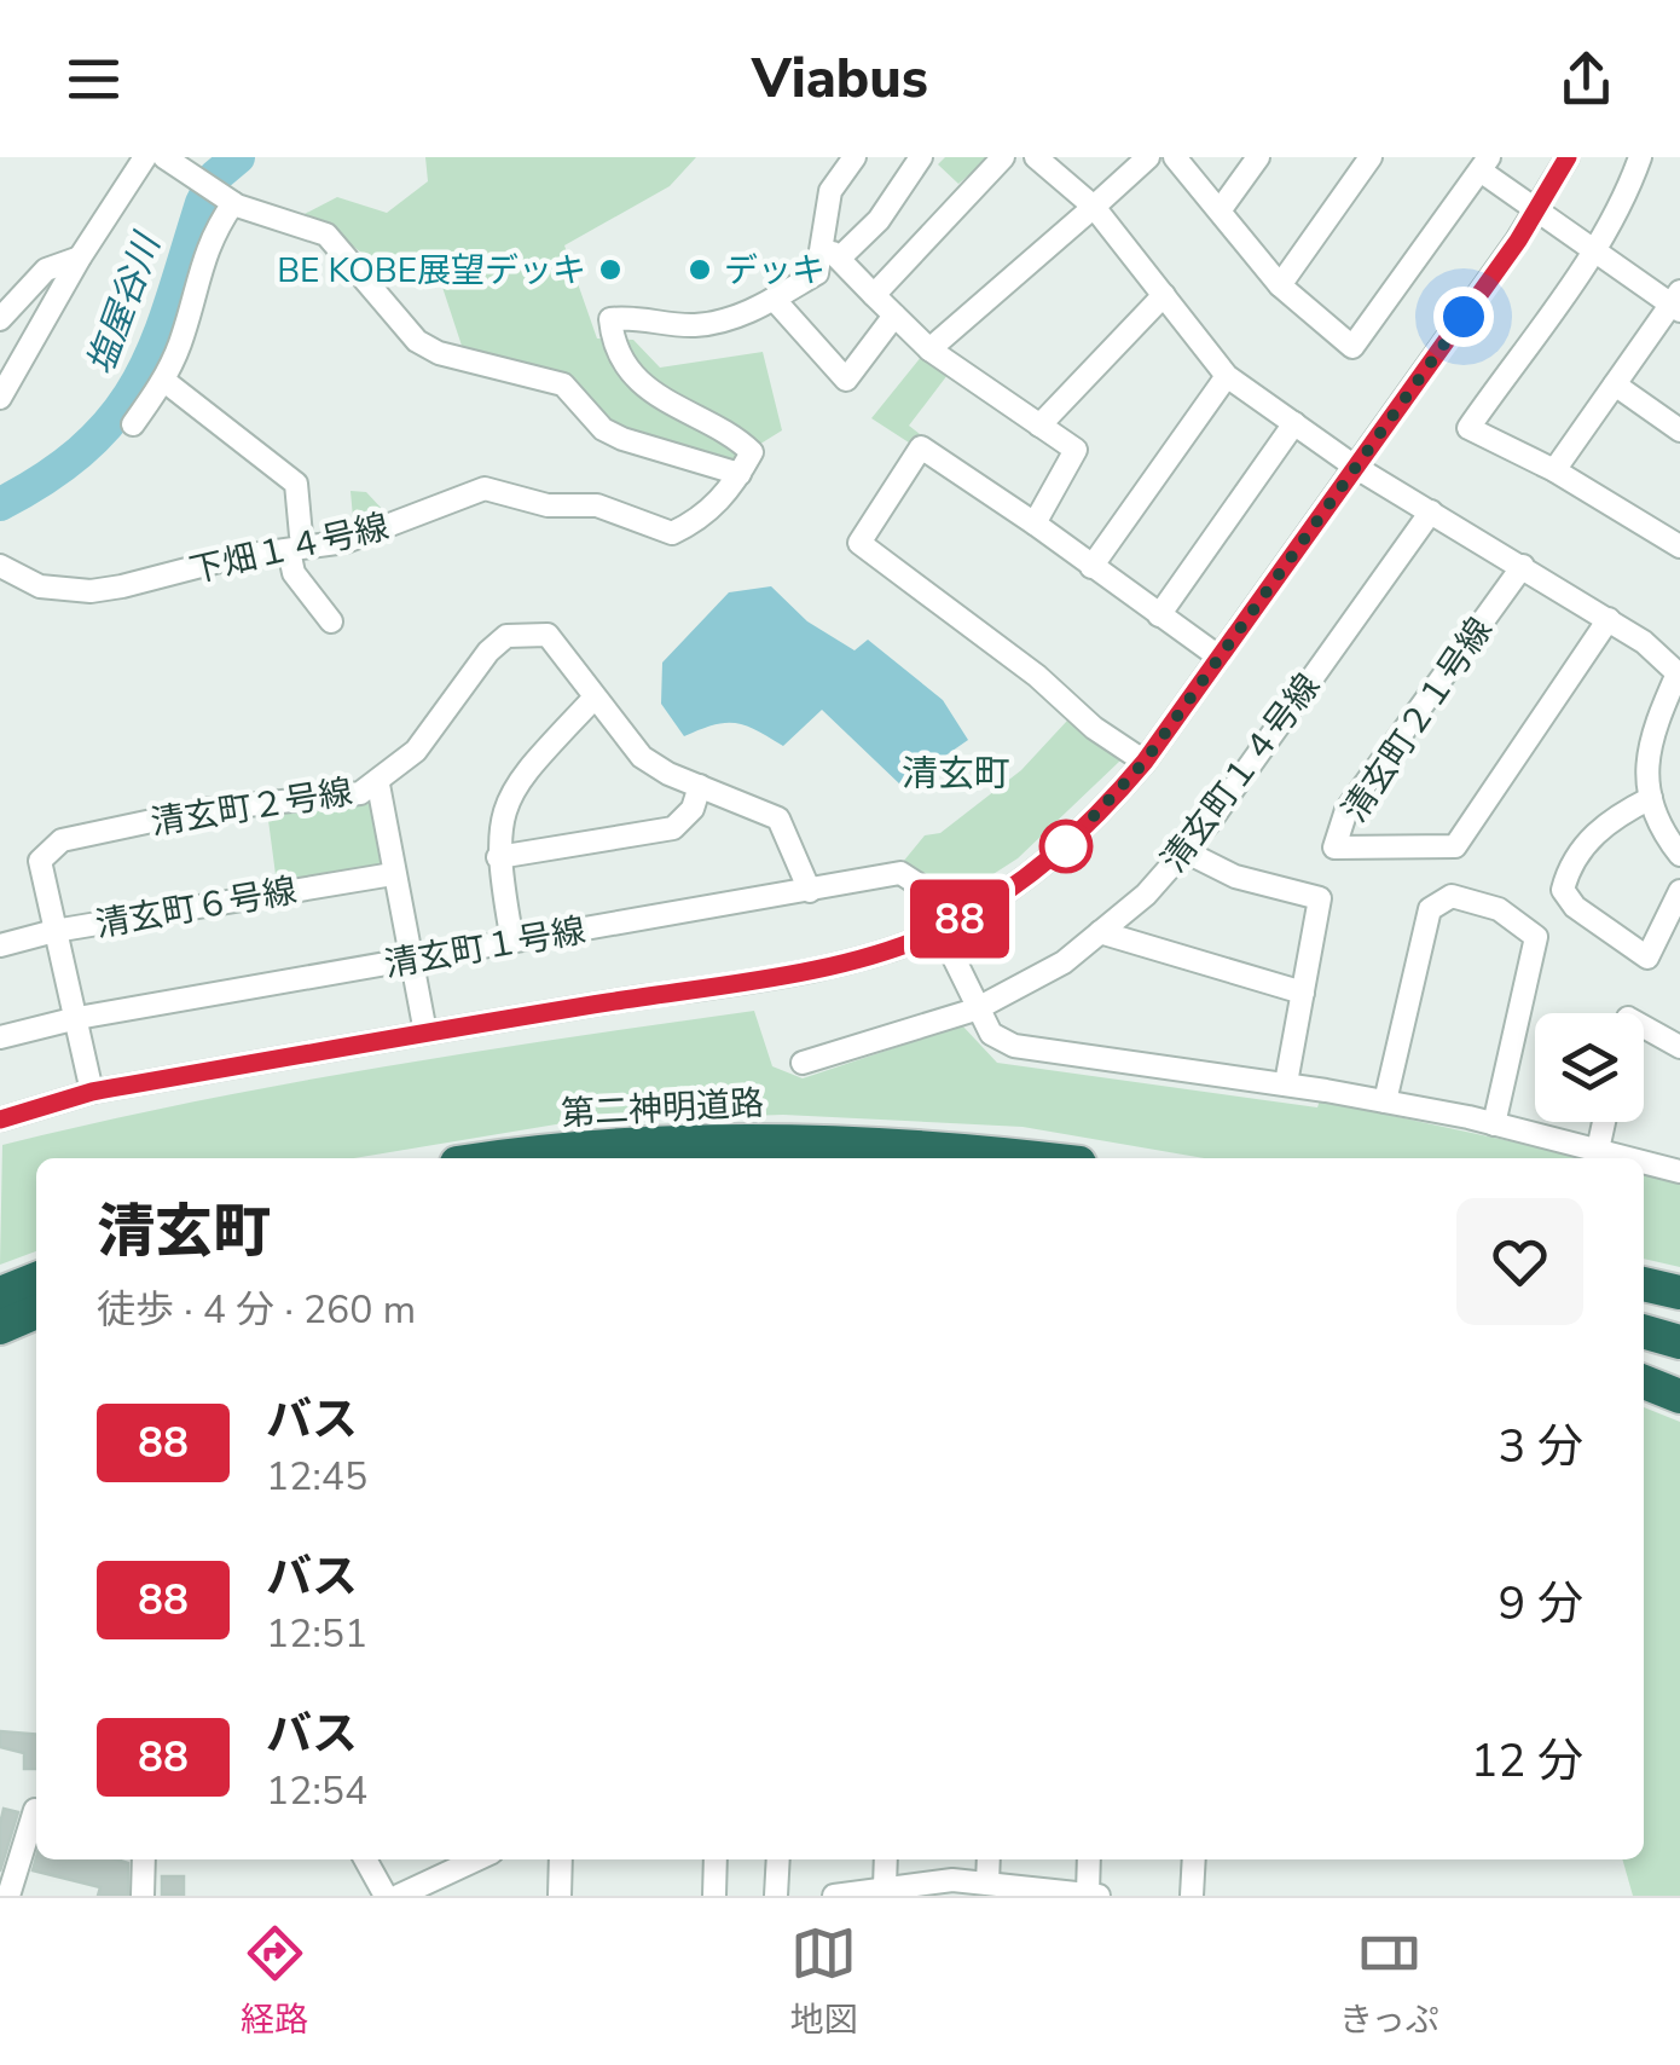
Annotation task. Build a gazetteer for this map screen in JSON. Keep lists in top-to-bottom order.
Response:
{
  "streets": {
    "highway": ["第二神明道路"],
    "street": [
      "下畑１４号線",
      "清玄町２１号線",
      "清玄町１４号線",
      "清玄町２号線",
      "清玄町６号線",
      "清玄町１号線"
    ]
  },
  "crossings": [
    ["清玄町２号線", "清玄町６号線"],
    ["清玄町２号線", "清玄町１号線"]
  ],
  "districts": ["清玄町"],
  "water": ["塩屋谷川"],
  "places": ["BE KOBE展望デッキ", "デッキ"],
  "lines": ["bus line 88"],
  "page": {
    "header": "Viabus",
    "on_map": "88",
    "heading": ["清玄町", "徒歩 · 4 分 · 260 m"],
    "list": [
      {
        "mark": "88",
        "name": "バス",
        "note": "12:45",
        "value": "3 分"
      },
      {
        "mark": "88",
        "name": "バス",
        "note": "12:51",
        "value": "9 分"
      },
      {
        "mark": "88",
        "name": "バス",
        "note": "12:54",
        "value": "12 分"
      }
    ],
    "tabs": ["経路", "地図", "きっぷ"]
  }
}
